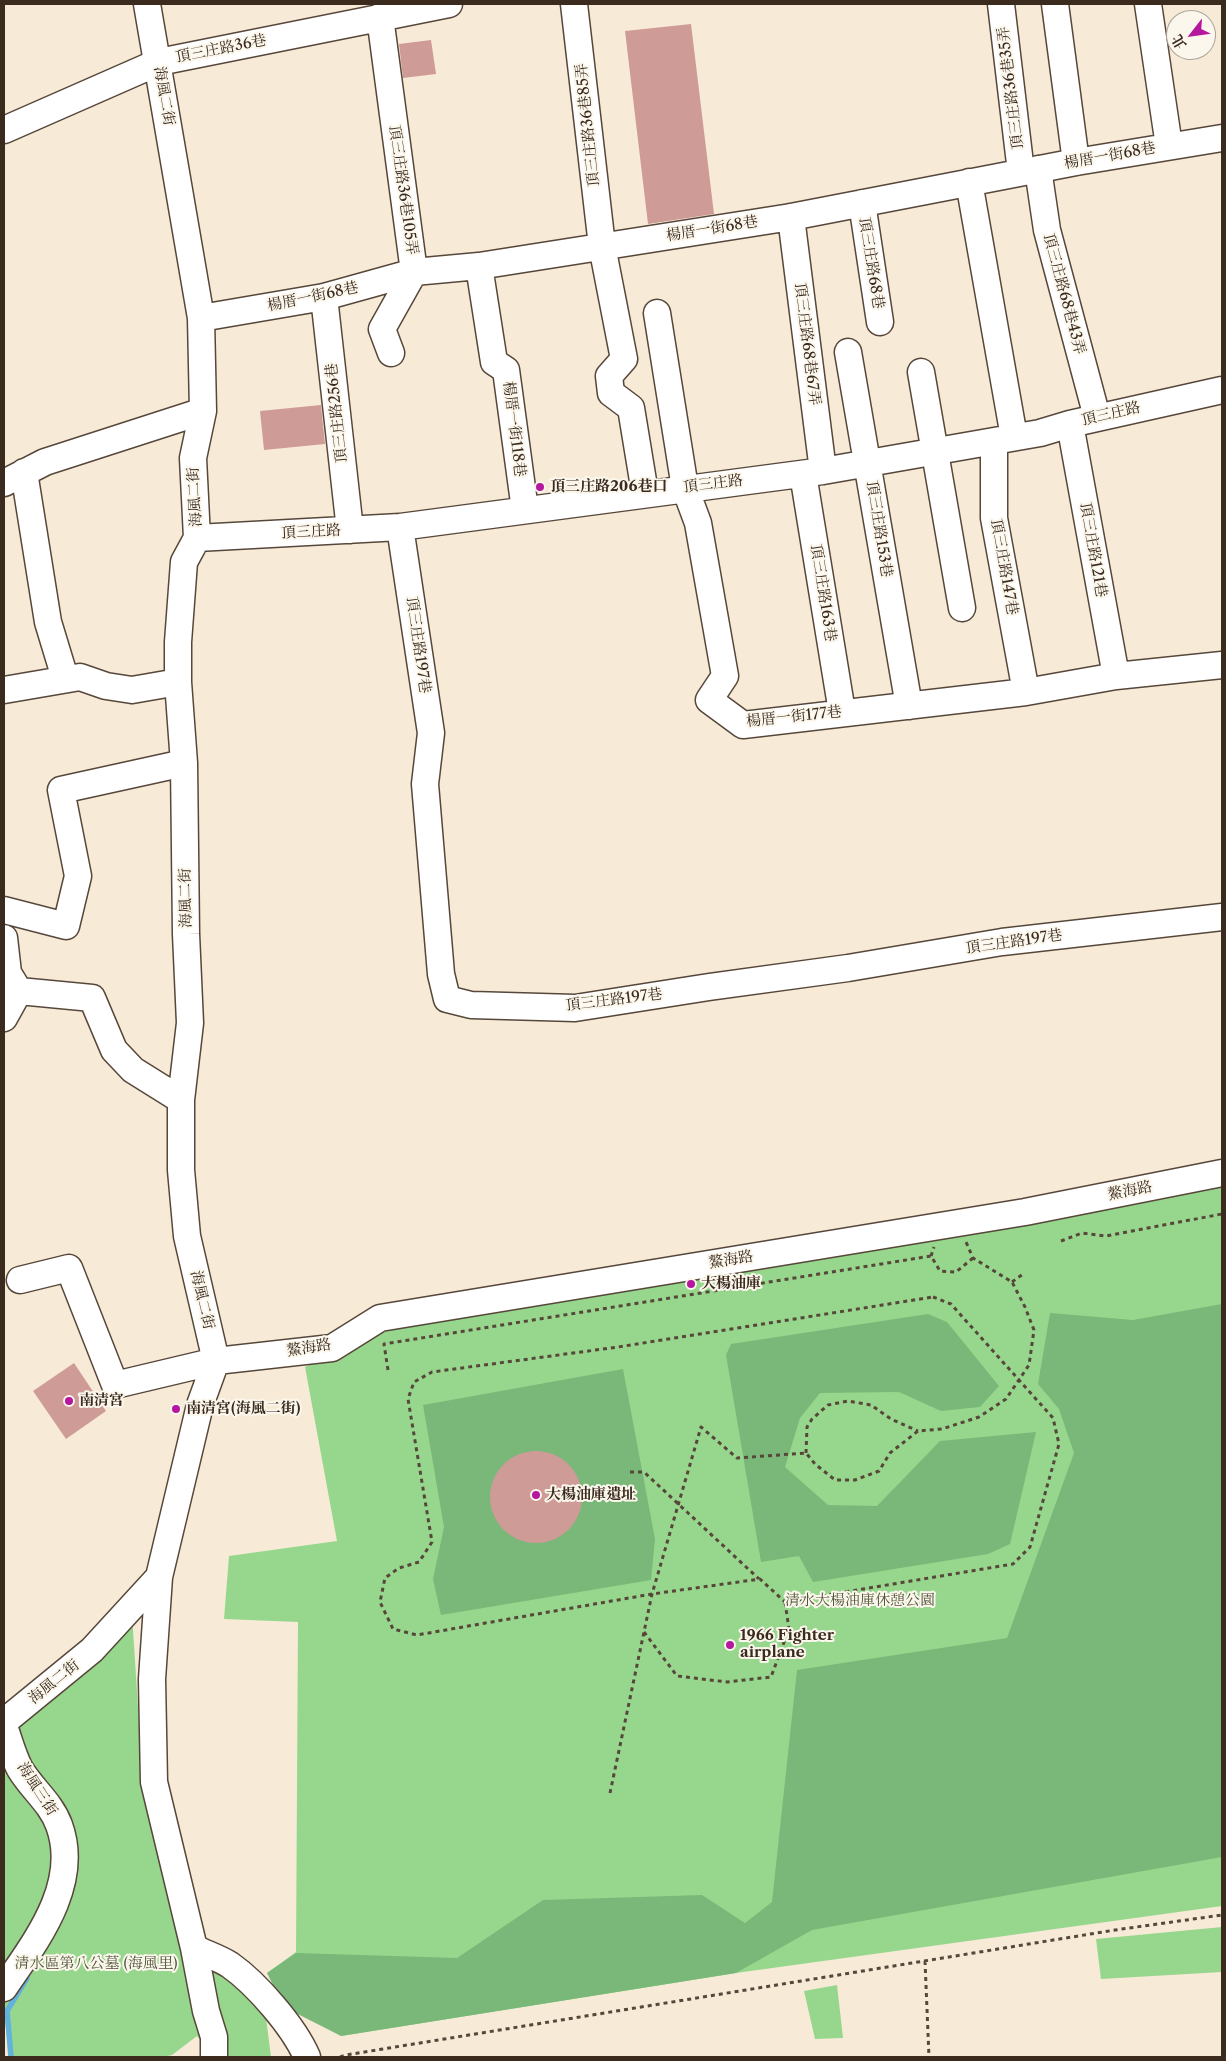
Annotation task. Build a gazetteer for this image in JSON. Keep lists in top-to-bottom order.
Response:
{
  "streets": {
    "street": [
      "頂三庄路36巷",
      "頂三庄路36巷35弄",
      "海風二街",
      "頂三庄路36巷85弄",
      "楊厝一街68巷",
      "頂三庄路36巷105弄",
      "頂三庄路68巷",
      "頂三庄路68巷43弄",
      "頂三庄路68巷67弄",
      "頂三庄路256巷",
      "頂三庄路",
      "楊厝一街118巷",
      "頂三庄路153巷",
      "頂三庄路121巷",
      "頂三庄路147巷",
      "頂三庄路163巷",
      "頂三庄路197巷",
      "楊厝一街177巷",
      "鰲海路",
      "海風三街"
    ]
  },
  "crossings": [
    ["頂三庄路36巷", "海風二街"],
    ["頂三庄路36巷", "頂三庄路36巷105弄"],
    ["頂三庄路36巷35弄", "楊厝一街68巷"],
    ["頂三庄路36巷35弄", "頂三庄路68巷43弄"],
    ["海風二街", "楊厝一街68巷"],
    ["海風二街", "頂三庄路"],
    ["海風二街", "鰲海路"],
    ["頂三庄路36巷85弄", "楊厝一街68巷"],
    ["頂三庄路36巷85弄", "頂三庄路"],
    ["楊厝一街68巷", "頂三庄路36巷105弄"],
    ["楊厝一街68巷", "頂三庄路68巷"],
    ["楊厝一街68巷", "頂三庄路68巷43弄"],
    ["楊厝一街68巷", "頂三庄路68巷67弄"],
    ["楊厝一街68巷", "頂三庄路256巷"],
    ["楊厝一街68巷", "楊厝一街118巷"],
    ["楊厝一街68巷", "頂三庄路147巷"],
    ["頂三庄路68巷43弄", "頂三庄路"],
    ["頂三庄路68巷67弄", "頂三庄路"],
    ["頂三庄路68巷67弄", "頂三庄路163巷"],
    ["頂三庄路256巷", "頂三庄路"],
    ["頂三庄路", "楊厝一街118巷"],
    ["頂三庄路", "頂三庄路153巷"],
    ["頂三庄路", "頂三庄路121巷"],
    ["頂三庄路", "頂三庄路147巷"],
    ["頂三庄路", "頂三庄路163巷"],
    ["頂三庄路", "頂三庄路197巷"],
    ["頂三庄路", "楊厝一街177巷"],
    ["頂三庄路153巷", "楊厝一街177巷"],
    ["頂三庄路121巷", "楊厝一街177巷"],
    ["頂三庄路147巷", "楊厝一街177巷"],
    ["頂三庄路163巷", "楊厝一街177巷"]
  ],
  "parks": ["清水大楊油庫休憩公園", "清水區第八公墓 (海風里)"],
  "places": [
    "頂三庄路206巷口",
    "大楊油庫",
    "南清宮",
    "南清宮(海風二街)",
    "大楊油庫遺址",
    "1966 Fighter airplane"
  ],
  "north": "bottom left"
}
